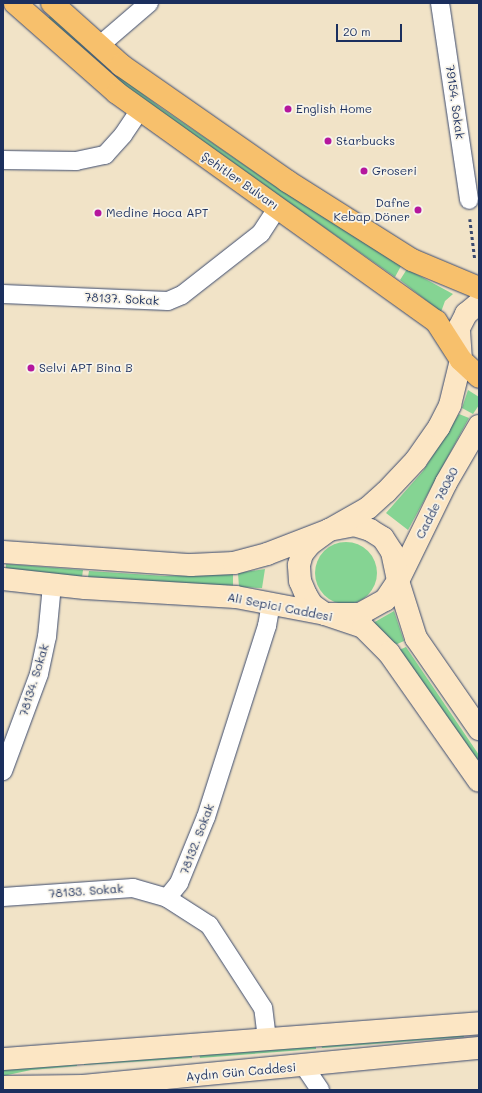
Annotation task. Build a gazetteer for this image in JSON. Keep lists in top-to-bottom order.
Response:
{
  "streets": {
    "main road": [
      "Şehitler Bulvarı",
      "Cadde 78080",
      "Ali Sepici Caddesi",
      "Aydın Gün Caddesi"
    ],
    "street": [
      "79154. Sokak",
      "78137. Sokak",
      "78134. Sokak",
      "78132. Sokak",
      "78133. Sokak"
    ]
  },
  "crossings": [
    ["Şehitler Bulvarı", "78137. Sokak"],
    ["Cadde 78080", "Ali Sepici Caddesi"],
    ["Ali Sepici Caddesi", "78134. Sokak"],
    ["Ali Sepici Caddesi", "78132. Sokak"],
    ["78132. Sokak", "78133. Sokak"]
  ],
  "places": [
    "English Home",
    "Starbucks",
    "Groseri",
    "Dafne Kebap Döner",
    "Medine Hoca APT",
    "Selvi APT Bina B"
  ],
  "scale_bar": "20 m"
}
